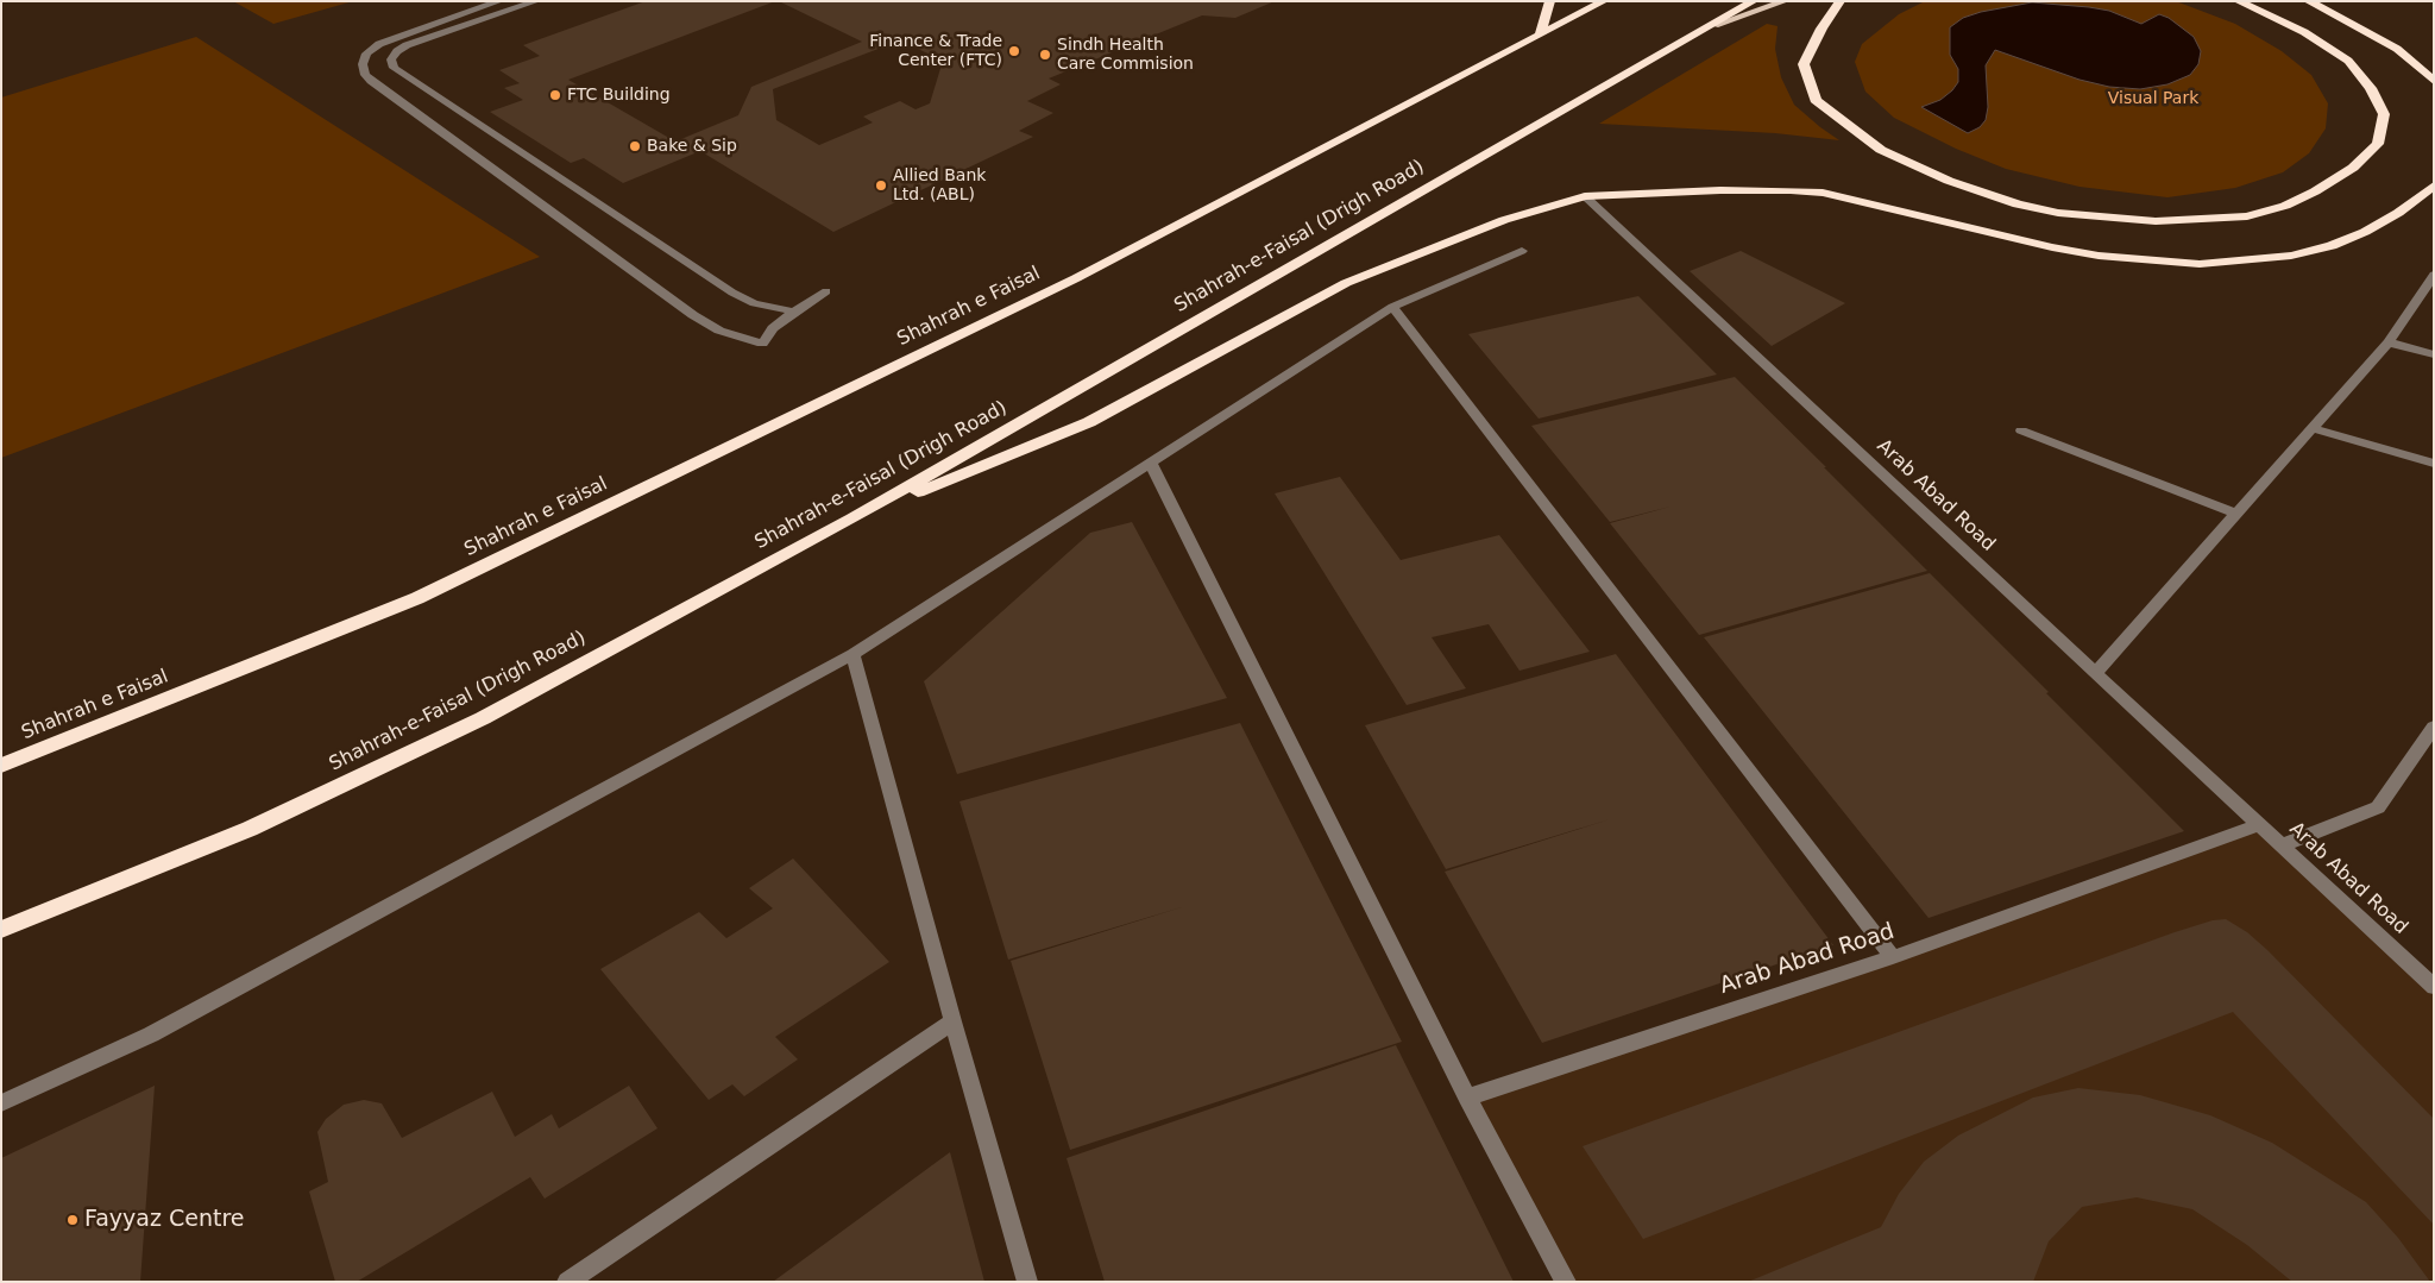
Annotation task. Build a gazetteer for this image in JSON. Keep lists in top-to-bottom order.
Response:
{
  "streets": {
    "highway": ["Shahrah-e-Faisal (Drigh Road)", "Shahrah e Faisal"],
    "street": ["Arab Abad Road"]
  },
  "parks": ["Visual Park"],
  "places": [
    "Finance & Trade Center (FTC)",
    "Sindh Health Care Commision",
    "FTC Building",
    "Bake & Sip",
    "Allied Bank Ltd. (ABL)",
    "Fayyaz Centre"
  ]
}
